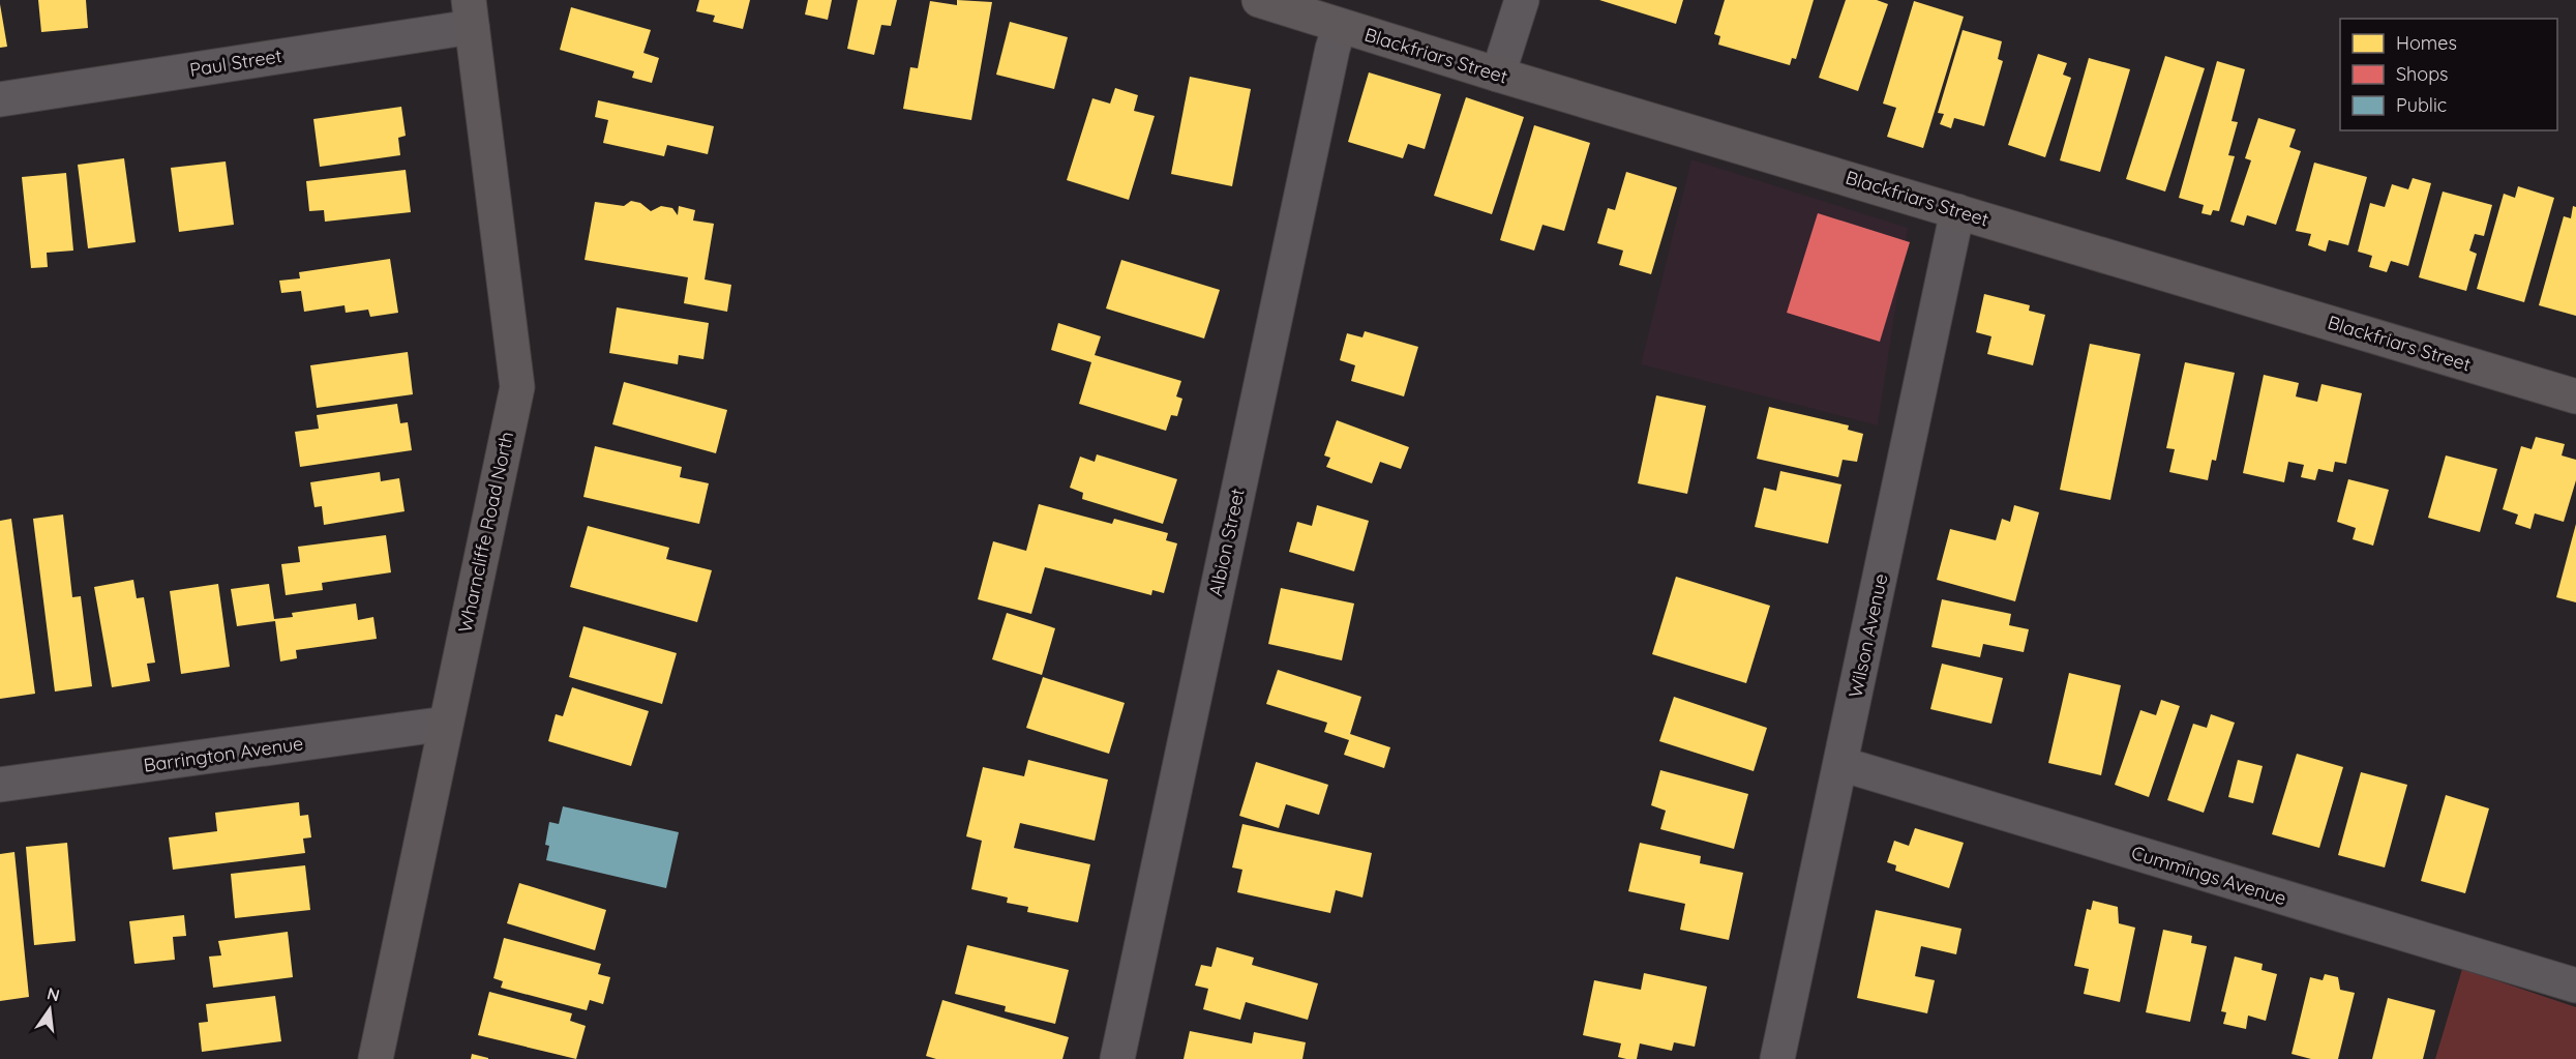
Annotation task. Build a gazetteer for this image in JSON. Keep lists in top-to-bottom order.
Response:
{
  "streets": {
    "street": [
      "Blackfriars Street",
      "Paul Street",
      "Wharncliffe Road North",
      "Albion Street",
      "Wilson Avenue",
      "Barrington Avenue",
      "Cummings Avenue"
    ]
  },
  "crossings": [
    ["Blackfriars Street", "Albion Street"],
    ["Blackfriars Street", "Wilson Avenue"],
    ["Paul Street", "Wharncliffe Road North"],
    ["Wharncliffe Road North", "Barrington Avenue"],
    ["Wilson Avenue", "Cummings Avenue"]
  ],
  "legend": ["Homes", "Shops", "Public"],
  "north": "top"
}
